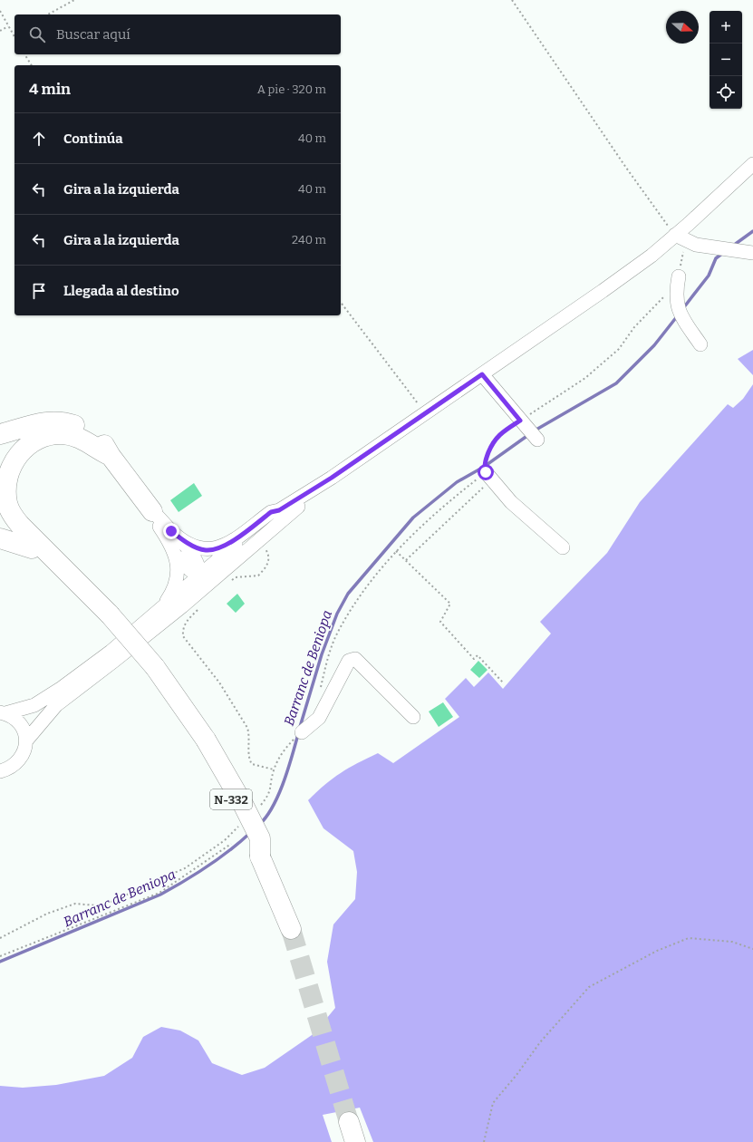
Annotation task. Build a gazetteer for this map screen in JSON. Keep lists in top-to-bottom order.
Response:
{
  "water": ["Barranc de Beniopa"],
  "north": "right",
  "page": {
    "map_buttons": ["+", "−"],
    "search": "Buscar aquí",
    "heading": ["4 min", "A pie · 320 m"],
    "list": [
      ["Continúa", "40 m"],
      ["Gira a la izquierda", "40 m"],
      ["Gira a la izquierda", "240 m"],
      "Llegada al destino"
    ]
  }
}
